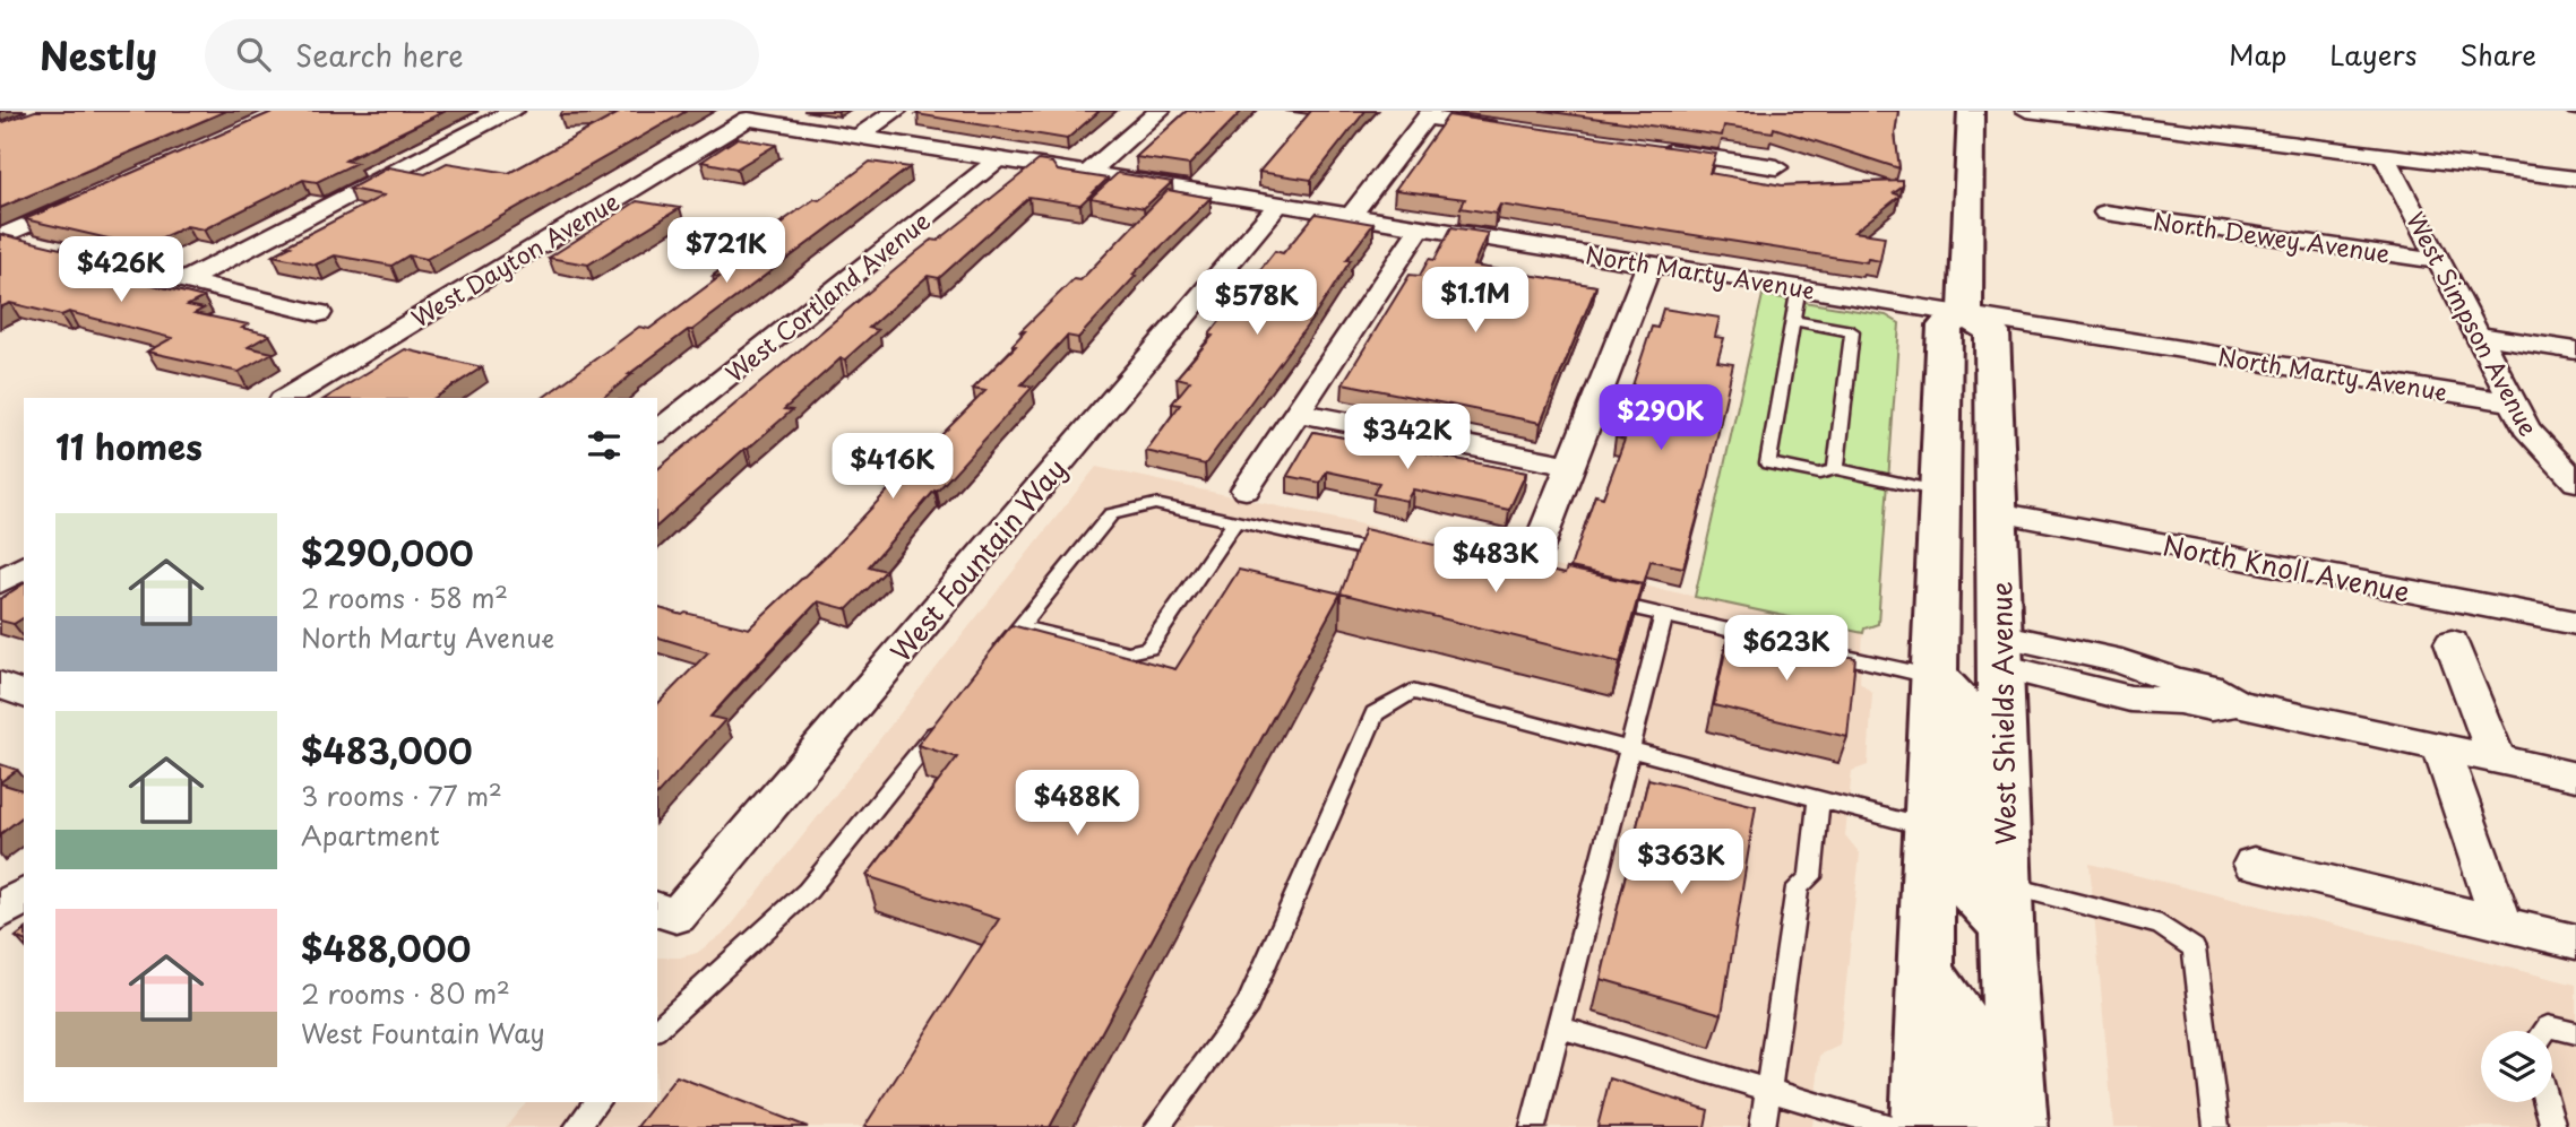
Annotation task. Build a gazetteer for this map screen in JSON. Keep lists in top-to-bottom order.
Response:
{
  "streets": {
    "street": [
      "North Dewey Avenue",
      "West Dayton Avenue",
      "North Marty Avenue",
      "West Cortland Avenue",
      "West Simpson Avenue",
      "West Fountain Way",
      "North Knoll Avenue",
      "West Shields Avenue"
    ]
  },
  "crossings": [
    ["North Dewey Avenue", "West Simpson Avenue"],
    ["West Dayton Avenue", "North Marty Avenue"],
    ["North Marty Avenue", "West Cortland Avenue"],
    ["North Marty Avenue", "West Simpson Avenue"],
    ["North Marty Avenue", "West Fountain Way"],
    ["North Marty Avenue", "West Shields Avenue"],
    ["North Knoll Avenue", "West Shields Avenue"]
  ],
  "page": {
    "header": "Nestly",
    "search": "Search here",
    "nav": ["Map", "Layers", "Share"],
    "price": [
      "$721K",
      "$426K",
      "$1.1M",
      "$578K",
      "$290K",
      "$342K",
      "$416K",
      "$483K",
      "$623K",
      "$488K",
      "$363K"
    ],
    "heading": "11 homes",
    "list": [
      {
        "name": "$290,000",
        "note": "2 rooms · 58 m² · North Marty Avenue"
      },
      {
        "name": "$483,000",
        "note": "3 rooms · 77 m² · Apartment"
      },
      {
        "name": "$488,000",
        "note": "2 rooms · 80 m² · West Fountain Way"
      }
    ]
  }
}
